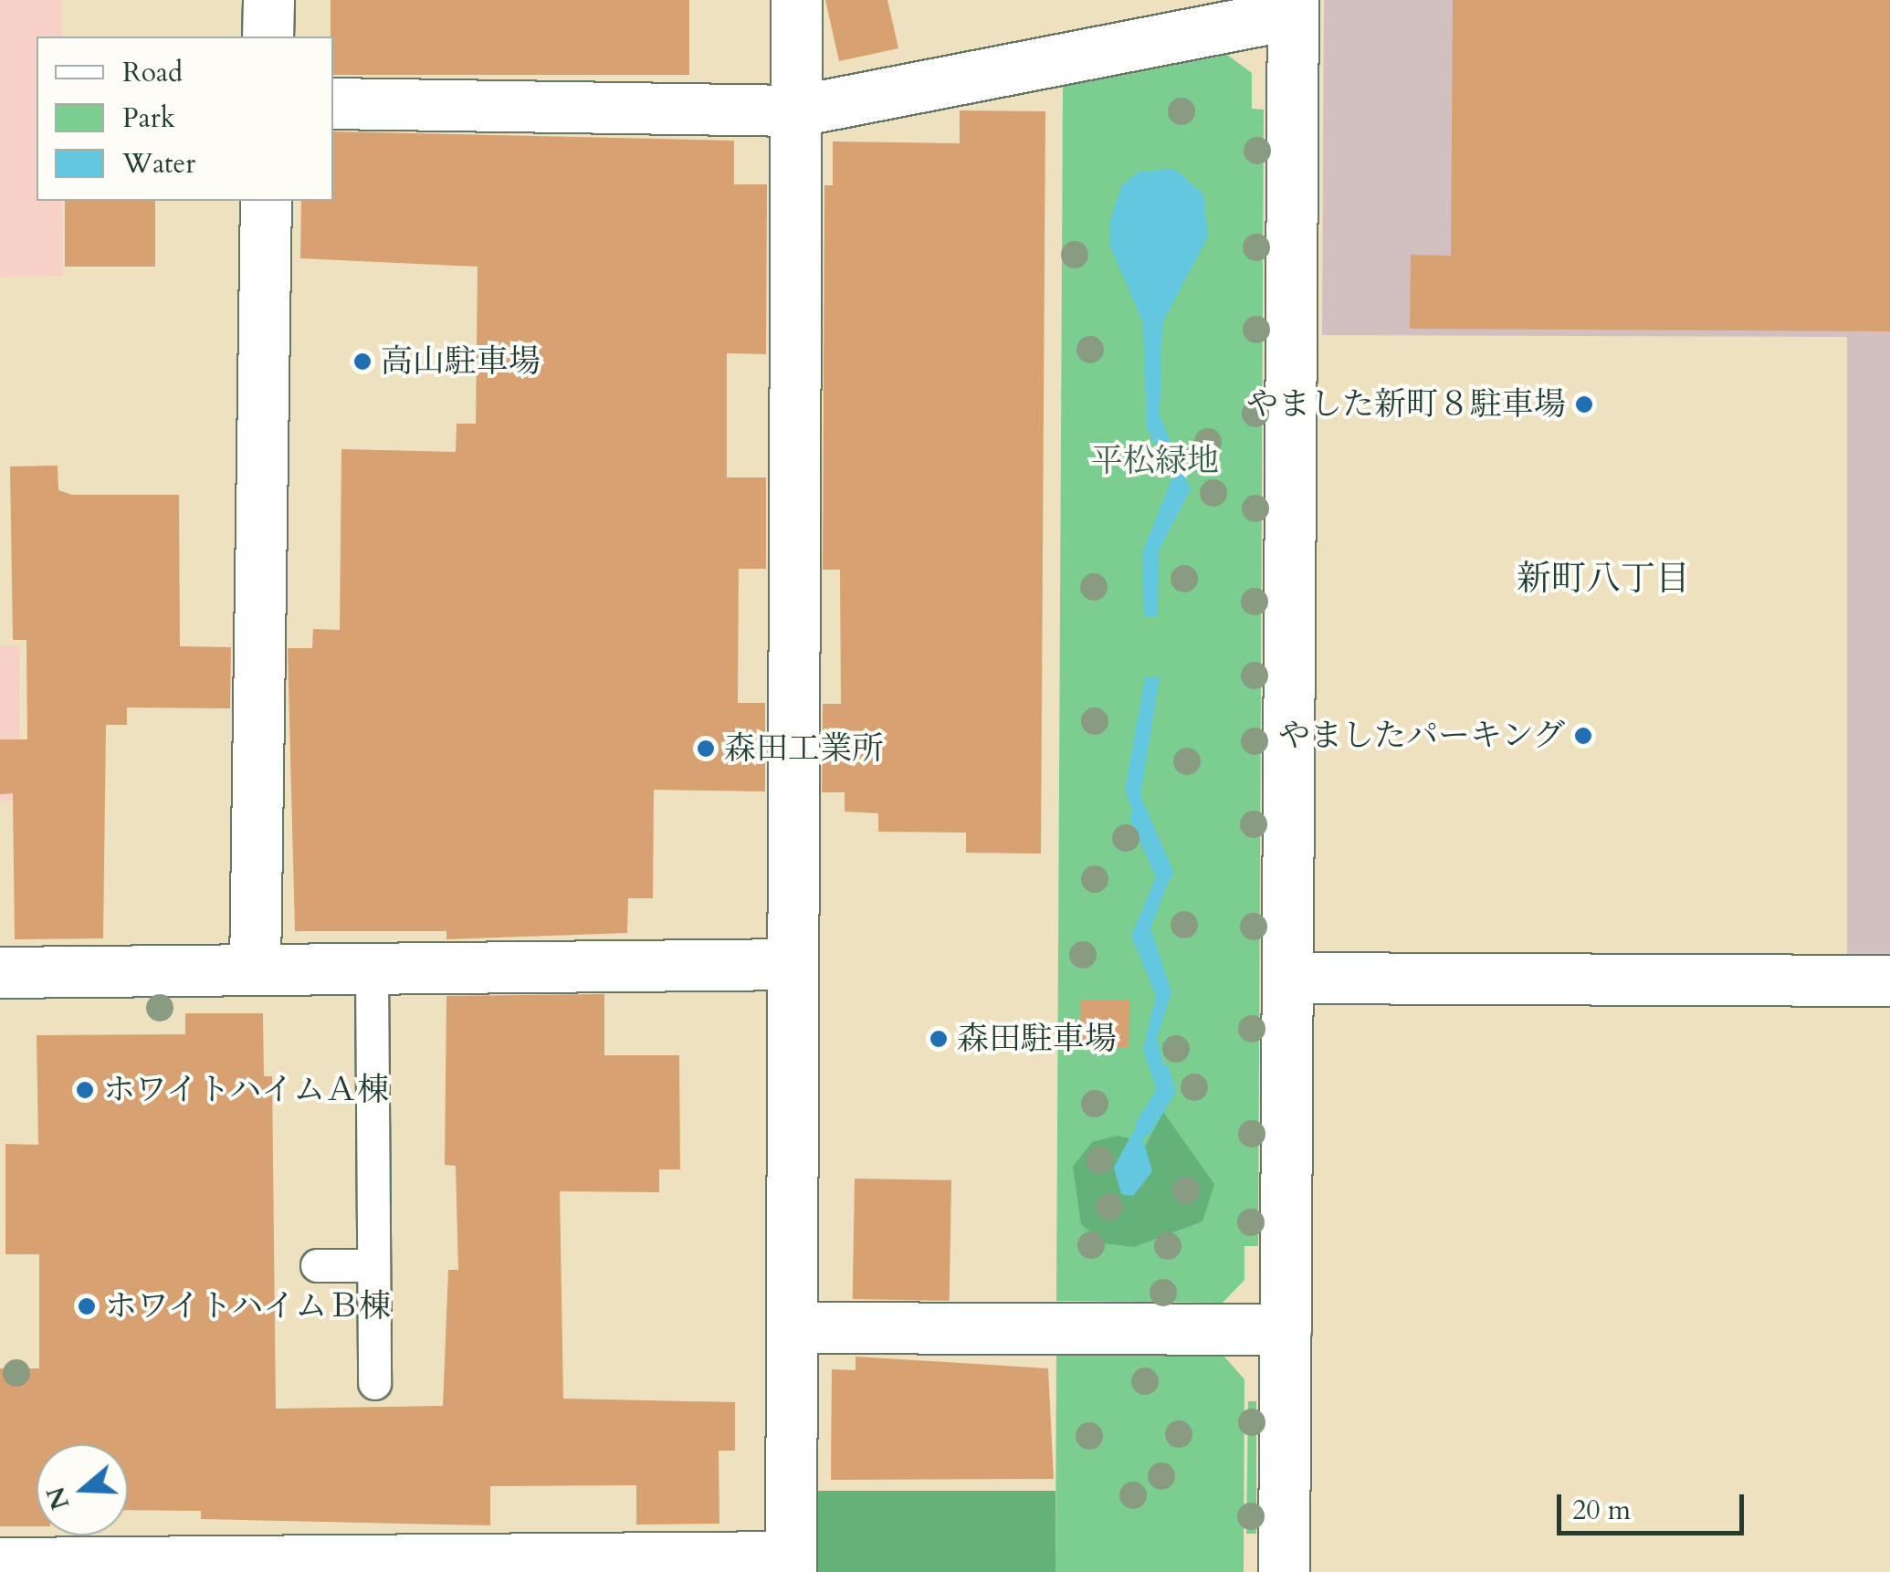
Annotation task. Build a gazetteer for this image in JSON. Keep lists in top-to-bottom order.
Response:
{
  "districts": ["新町八丁目"],
  "parks": ["平松緑地"],
  "places": [
    "高山駐車場",
    "やました新町８駐車場",
    "やましたパーキング",
    "森田工業所",
    "森田駐車場",
    "ホワイトハイムＡ棟",
    "ホワイトハイムＢ棟"
  ],
  "legend": ["Road", "Park", "Water"],
  "scale_bar": "20 m",
  "north": "left"
}
